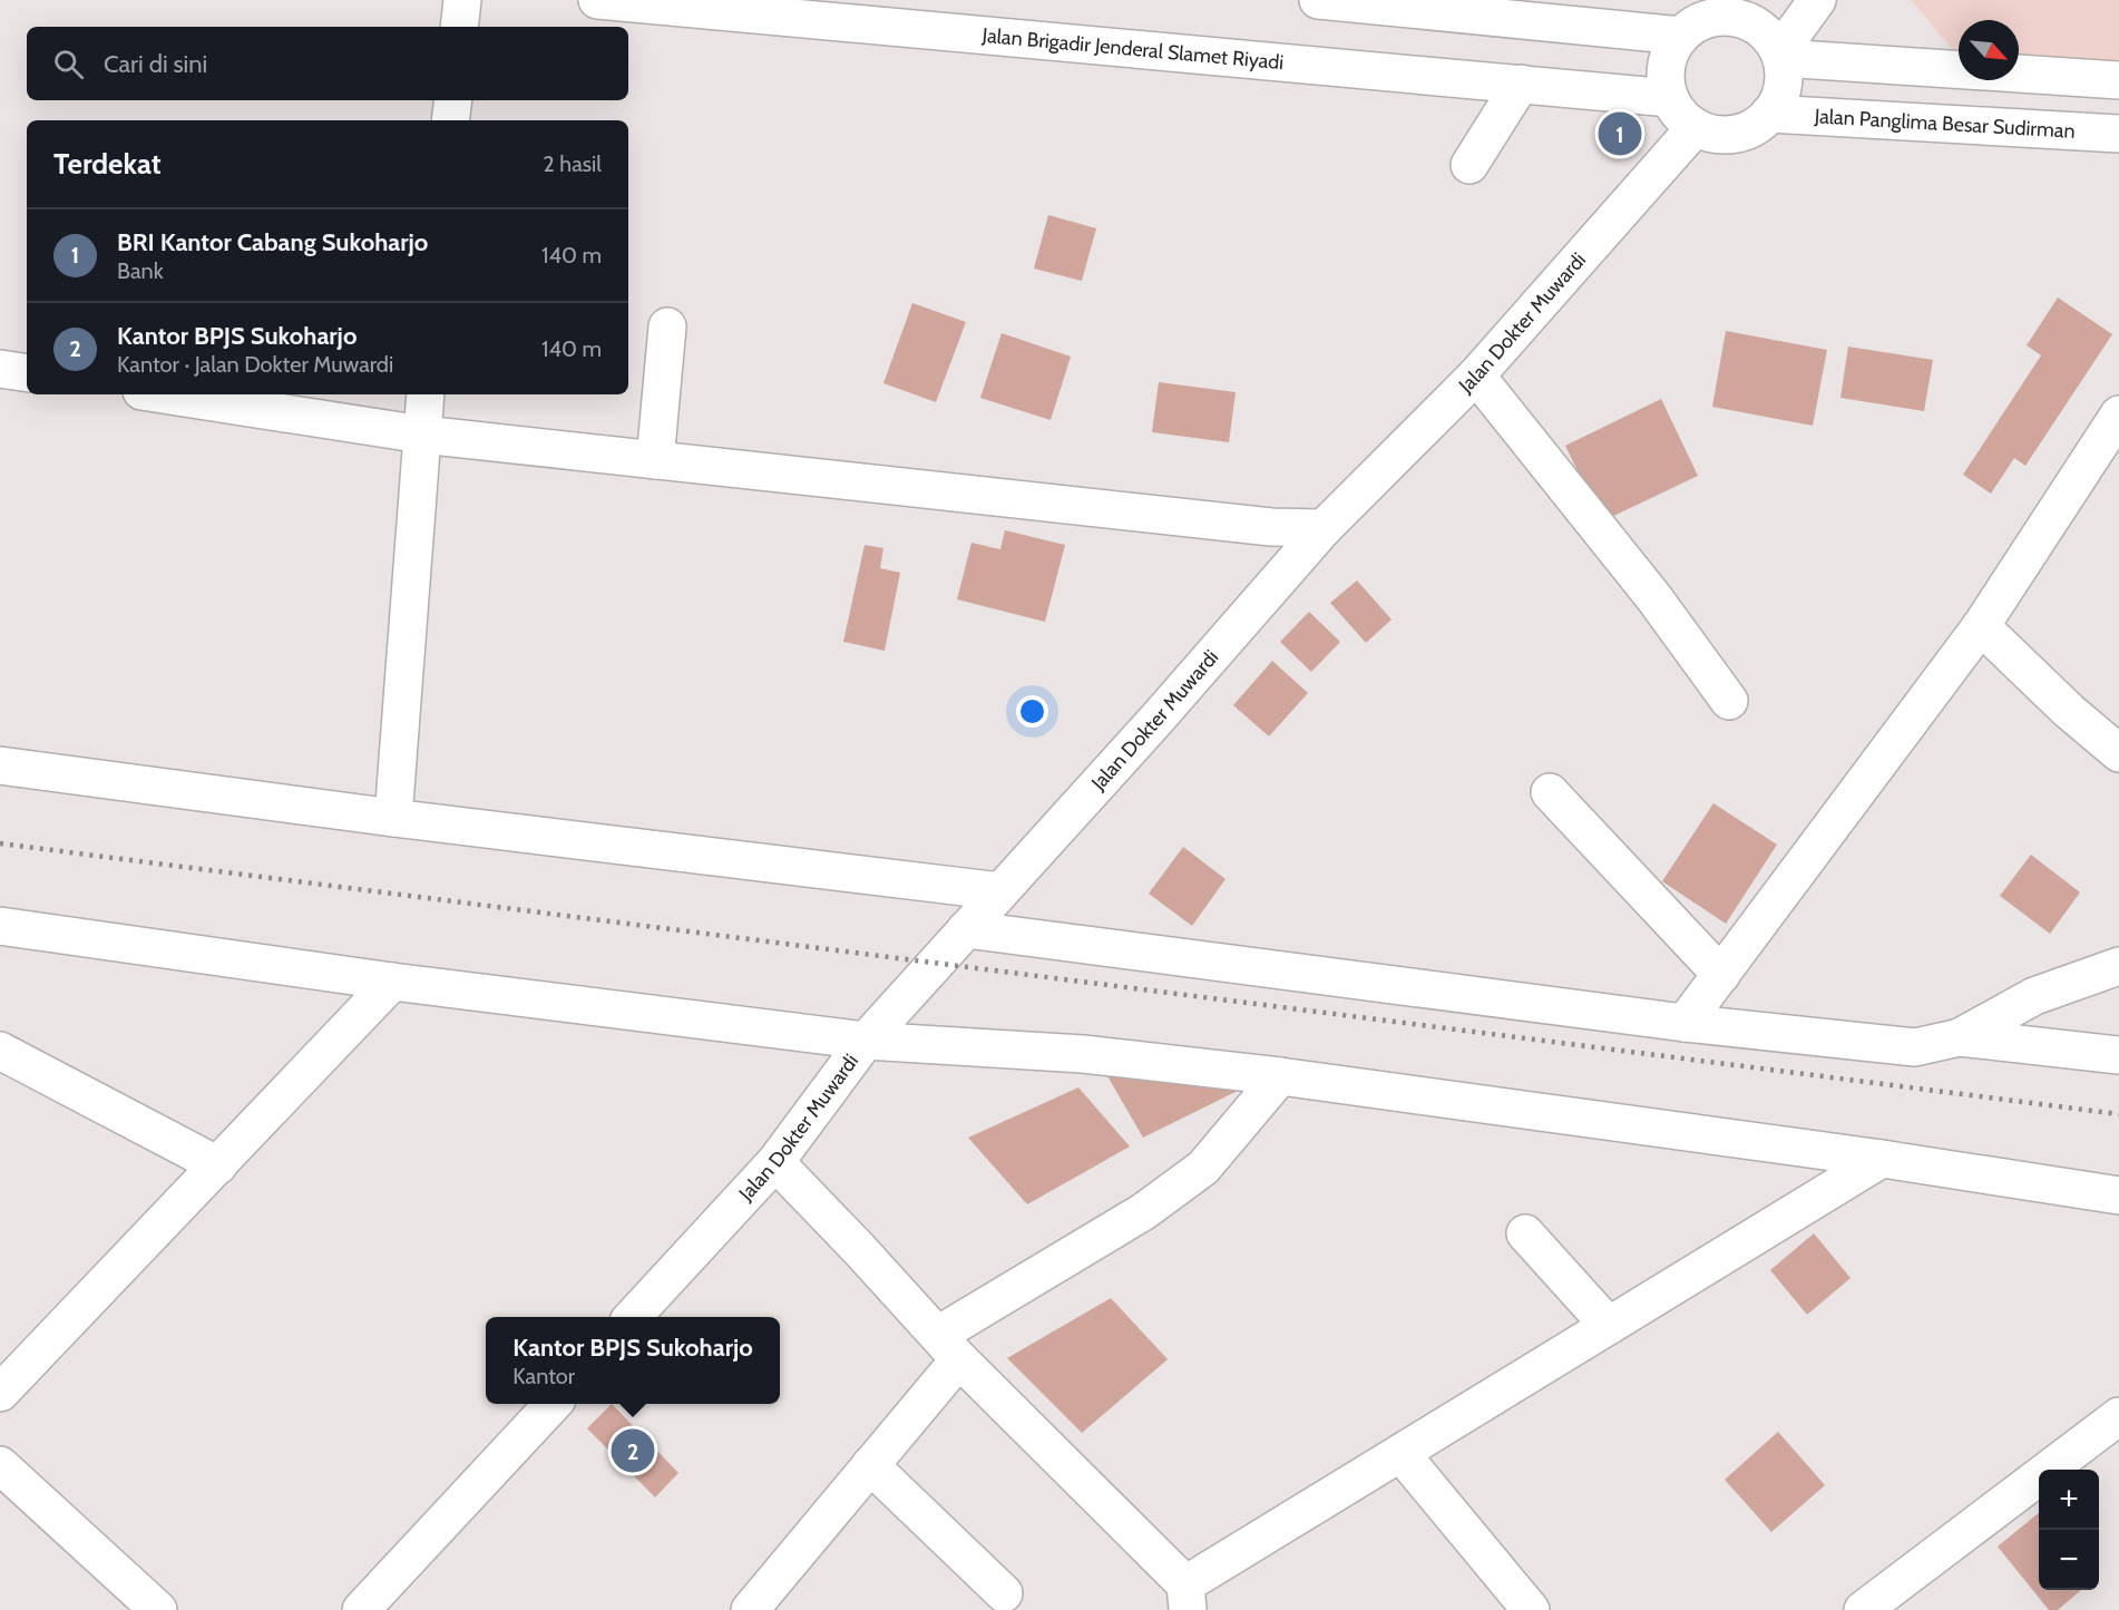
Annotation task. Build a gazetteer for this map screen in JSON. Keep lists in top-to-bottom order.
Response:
{
  "streets": {
    "street": ["Jalan Brigadir Jenderal Slamet Riyadi", "Jalan Panglima Besar Sudirman", "Jalan Dokter Muwardi"]
  },
  "crossings": [
    ["Jalan Brigadir Jenderal Slamet Riyadi", "Jalan Panglima Besar Sudirman"],
    ["Jalan Brigadir Jenderal Slamet Riyadi", "Jalan Dokter Muwardi"],
    ["Jalan Panglima Besar Sudirman", "Jalan Dokter Muwardi"]
  ],
  "north": "bottom right",
  "page": {
    "search": "Cari di sini",
    "pins": ["1", "2"],
    "heading": ["Terdekat", "2 hasil"],
    "list": [
      {
        "mark": "1",
        "name": "BRI Kantor Cabang Sukoharjo",
        "note": "Bank",
        "value": "140 m"
      },
      {
        "mark": "2",
        "name": "Kantor BPJS Sukoharjo",
        "note": "Kantor · Jalan Dokter Muwardi",
        "value": "140 m"
      }
    ],
    "popup": ["Kantor BPJS Sukoharjo", "Kantor"],
    "map_buttons": ["+", "−"]
  }
}
